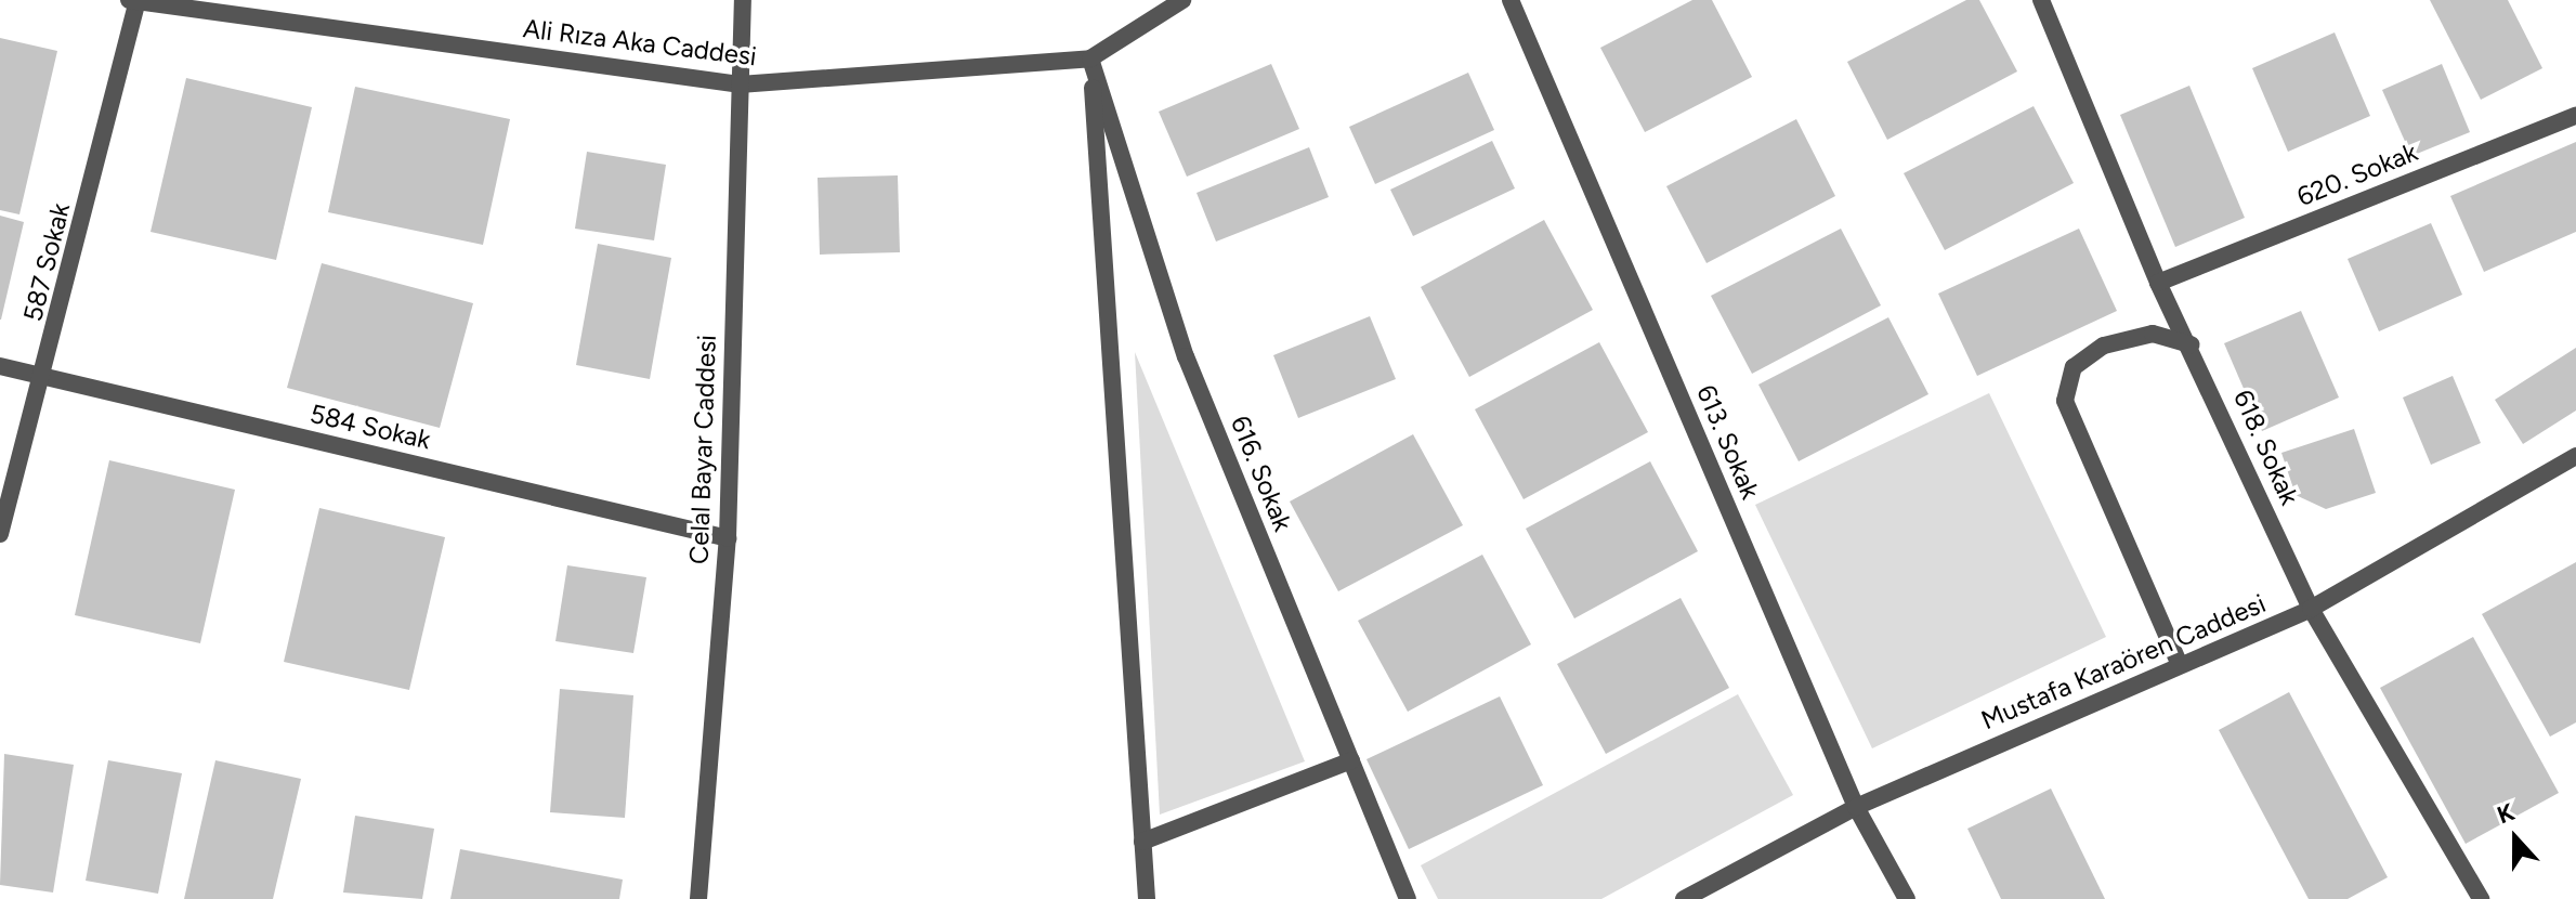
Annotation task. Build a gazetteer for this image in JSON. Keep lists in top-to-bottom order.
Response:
{
  "streets": {
    "street": [
      "Ali Rıza Aka Caddesi",
      "620. Sokak",
      "587 Sokak",
      "584 Sokak",
      "613. Sokak",
      "618. Sokak",
      "Celal Bayar Caddesi",
      "616. Sokak",
      "Mustafa Karaören Caddesi"
    ]
  },
  "crossings": [
    ["Ali Rıza Aka Caddesi", "587 Sokak"],
    ["Ali Rıza Aka Caddesi", "Celal Bayar Caddesi"],
    ["Ali Rıza Aka Caddesi", "616. Sokak"],
    ["620. Sokak", "618. Sokak"],
    ["587 Sokak", "584 Sokak"],
    ["584 Sokak", "Celal Bayar Caddesi"],
    ["613. Sokak", "Mustafa Karaören Caddesi"],
    ["618. Sokak", "Mustafa Karaören Caddesi"]
  ],
  "north": "top"
}
